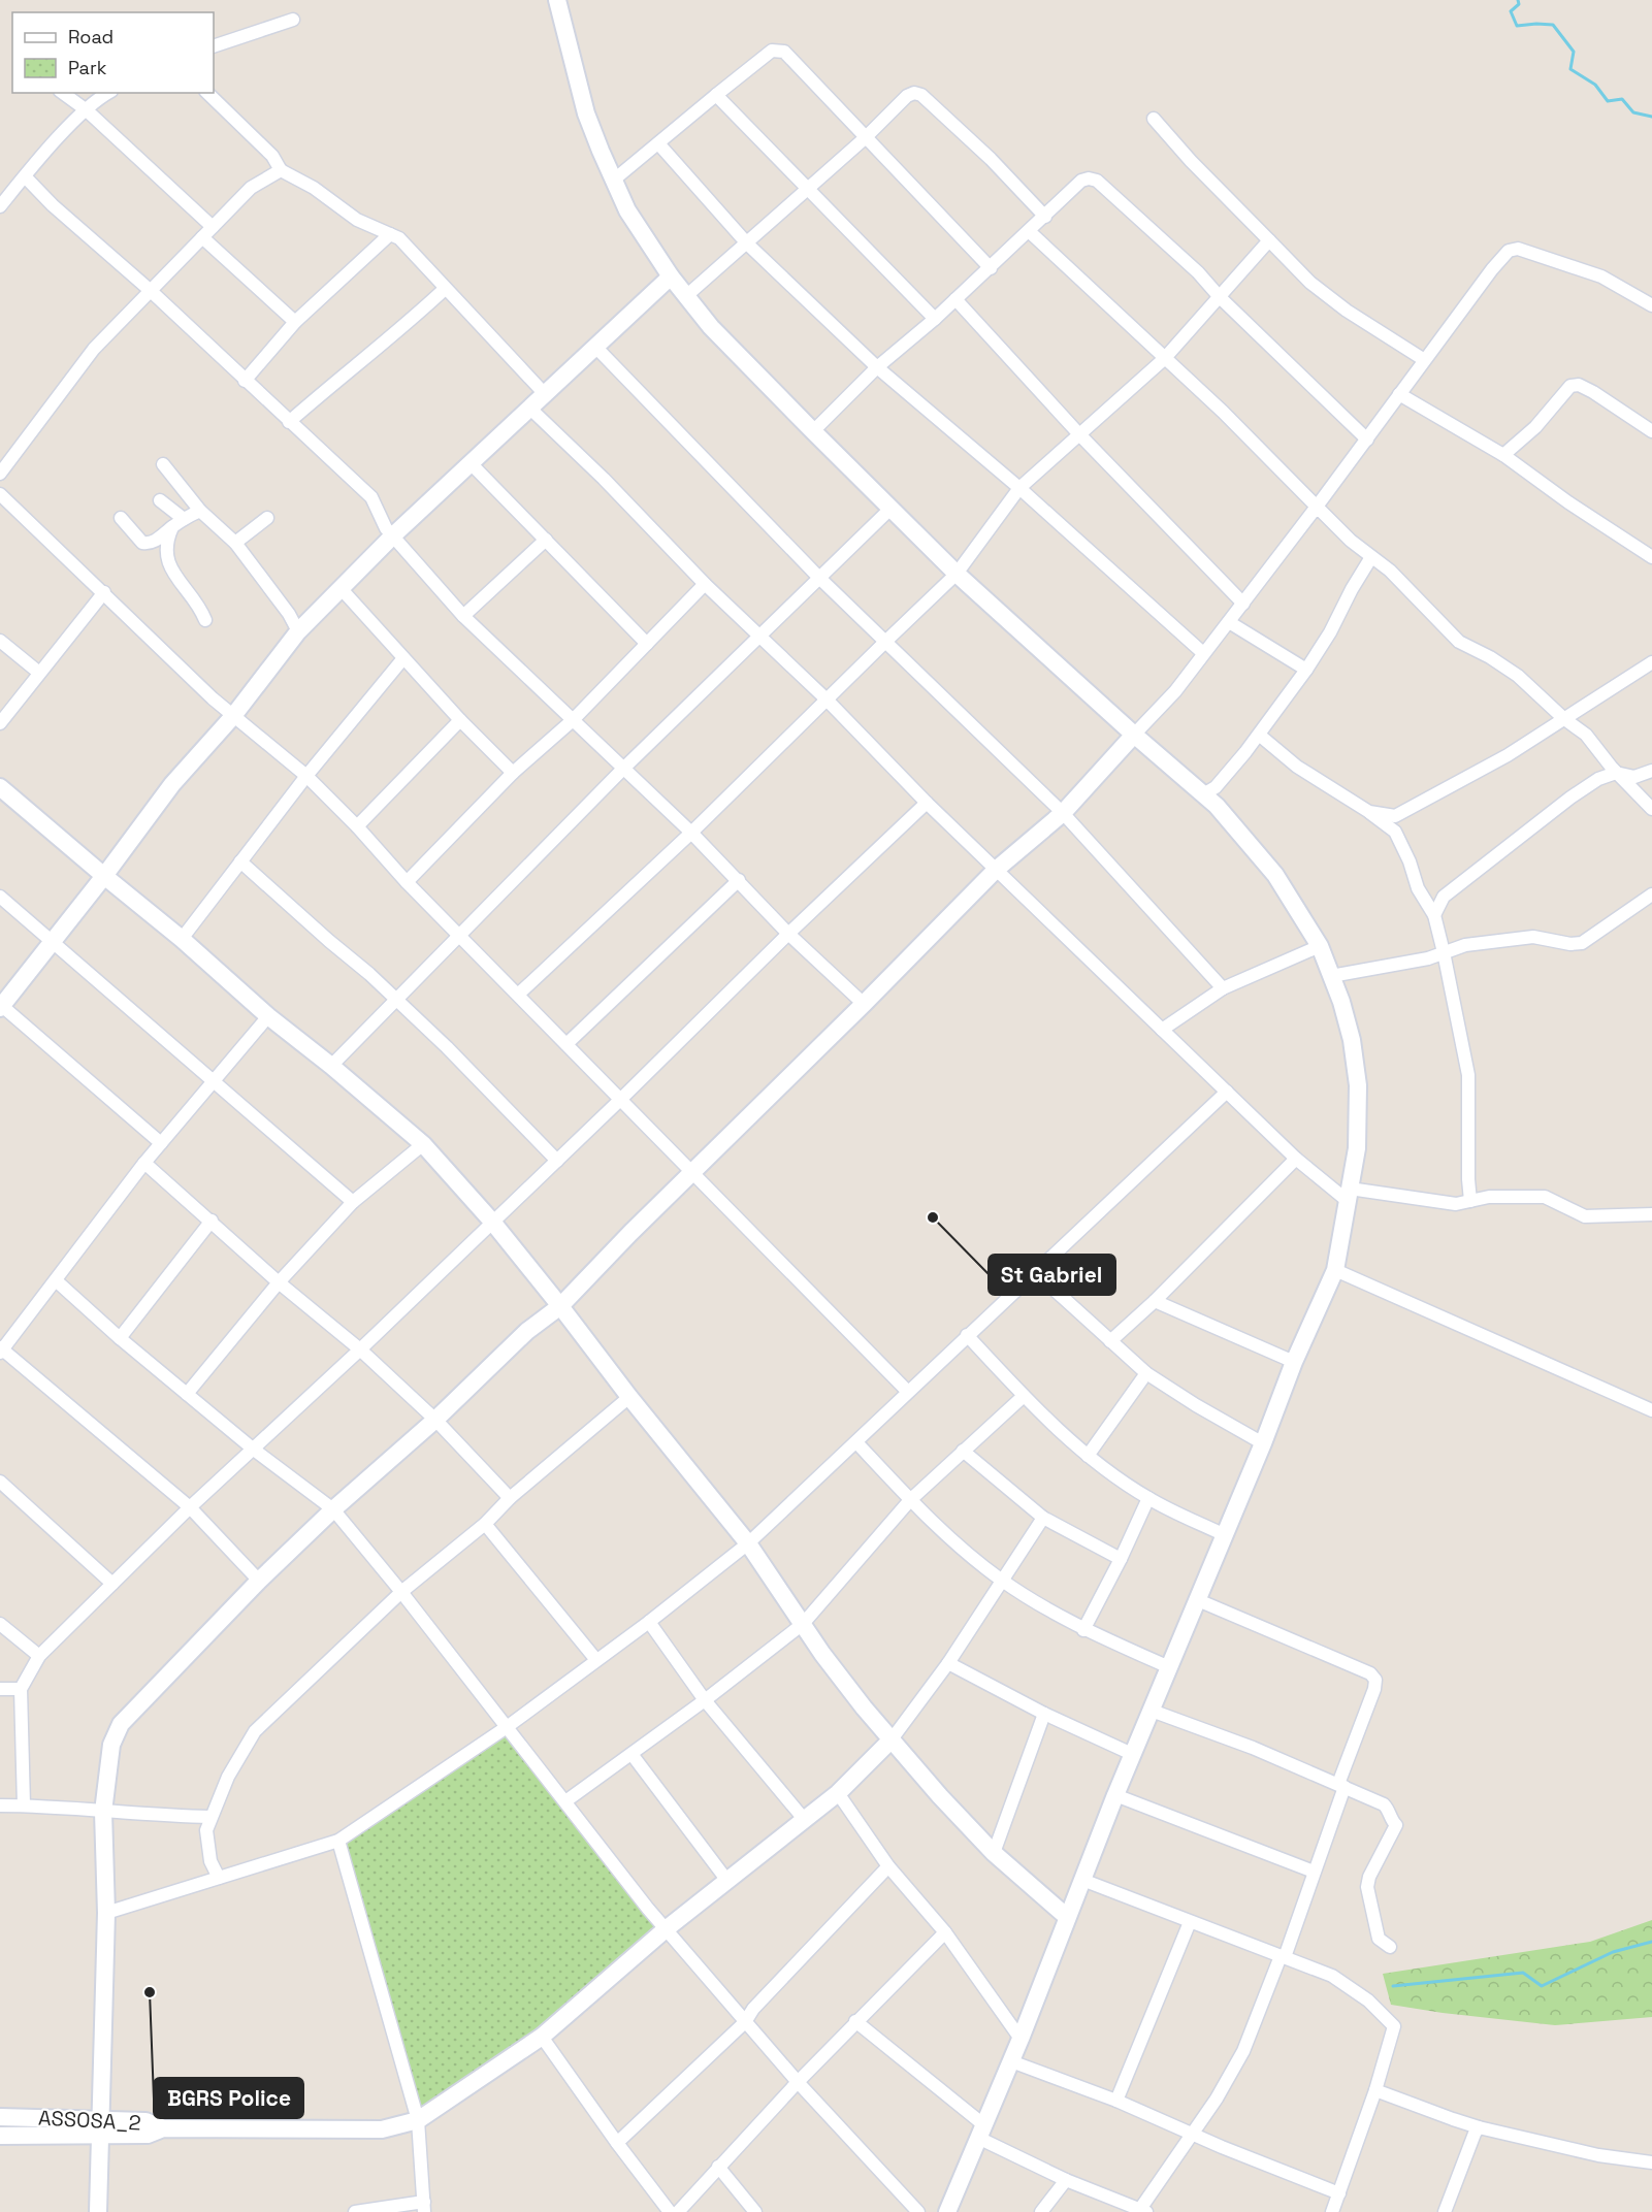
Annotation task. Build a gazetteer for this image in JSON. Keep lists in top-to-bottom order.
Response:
{
  "streets": {
    "street": ["ASSOSA_2"]
  },
  "places": ["St Gabriel", "BGRS Police"],
  "legend": ["Road", "Park"]
}
